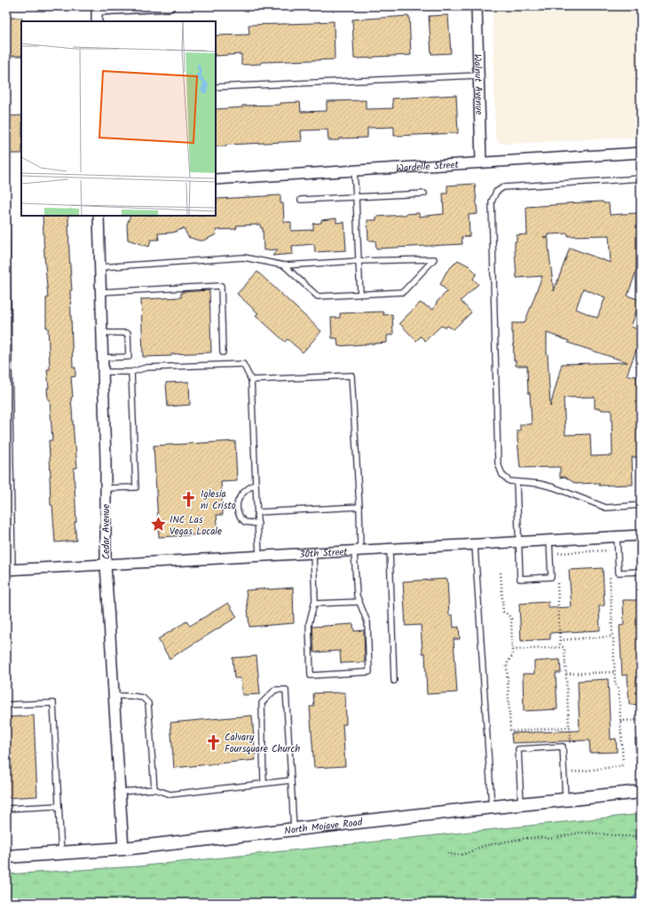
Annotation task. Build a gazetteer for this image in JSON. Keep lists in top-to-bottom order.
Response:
{
  "streets": {
    "street": [
      "Walnut Avenue",
      "Wardelle Street",
      "Cedar Avenue",
      "30th Street",
      "North Mojave Road"
    ]
  },
  "crossings": [
    ["Walnut Avenue", "Wardelle Street"],
    ["Cedar Avenue", "30th Street"],
    ["Cedar Avenue", "North Mojave Road"]
  ],
  "places": {
    "church": ["Iglesia ni Cristo", "Calvary Foursquare Church"],
    "place": ["INC Las Vegas Locale"]
  }
}
